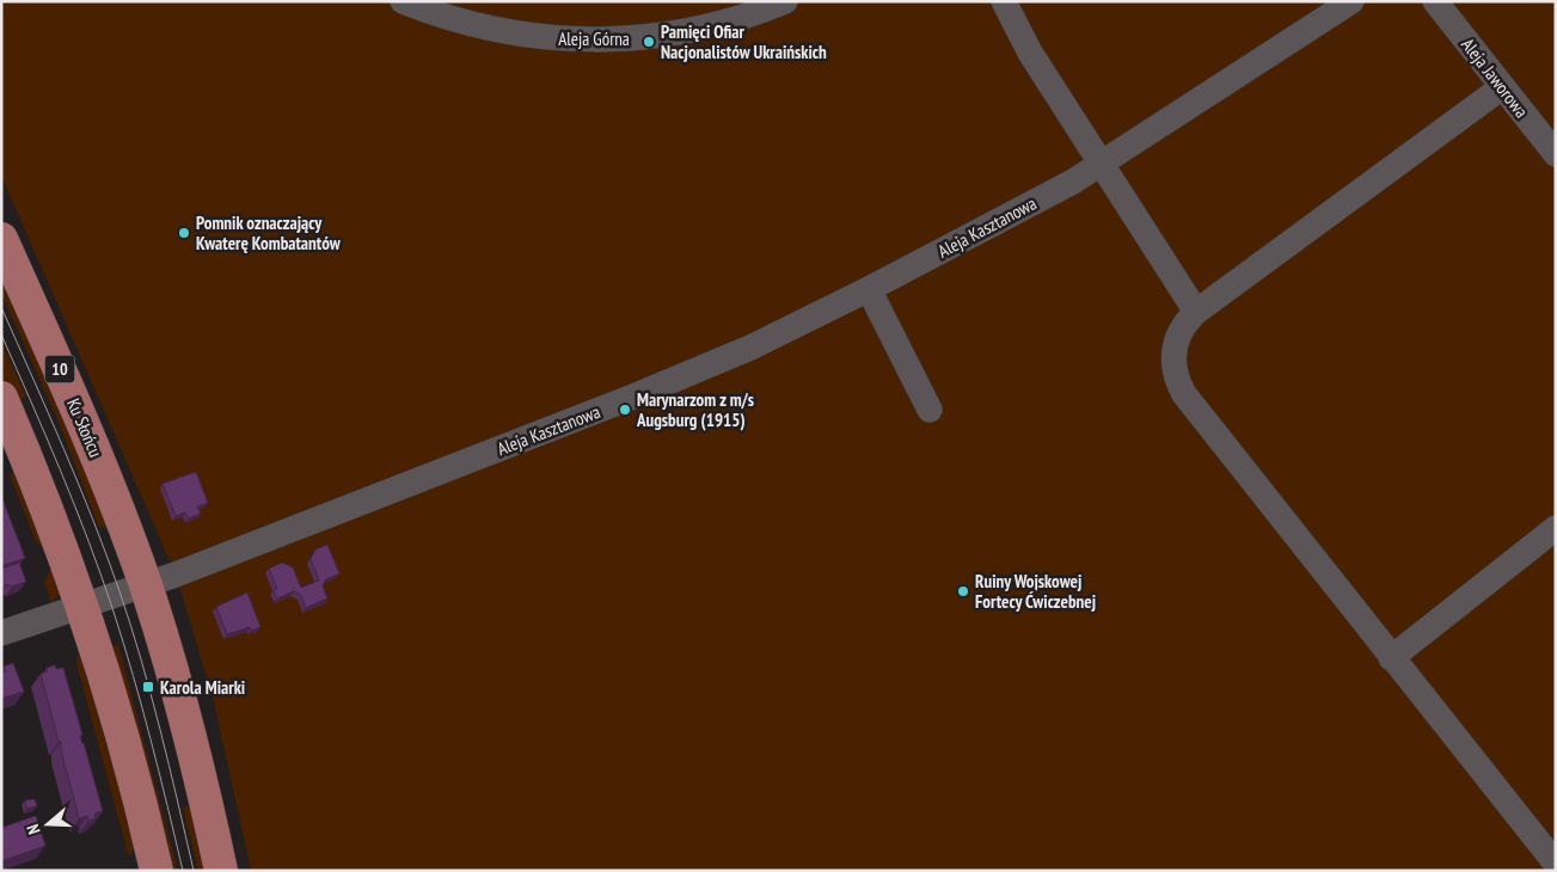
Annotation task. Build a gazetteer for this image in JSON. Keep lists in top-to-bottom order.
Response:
{
  "streets": {
    "main road": ["10", "Ku Słońcu"],
    "street": ["Aleja Górna", "Aleja Jaworowa", "Aleja Kasztanowa"]
  },
  "crossings": [
    ["Aleja Kasztanowa", "Ku Słońcu"]
  ],
  "places": {
    "other": [
      "Pamięci Ofiar Nacjonalistów Ukraińskich",
      "Pomnik oznaczający Kwaterę Kombatantów",
      "Marynarzom z m/s Augsburg (1915)",
      "Ruiny Wojskowej Fortecy Ćwiczebnej"
    ],
    "transit": ["Karola Miarki"]
  },
  "north": "left"
}
